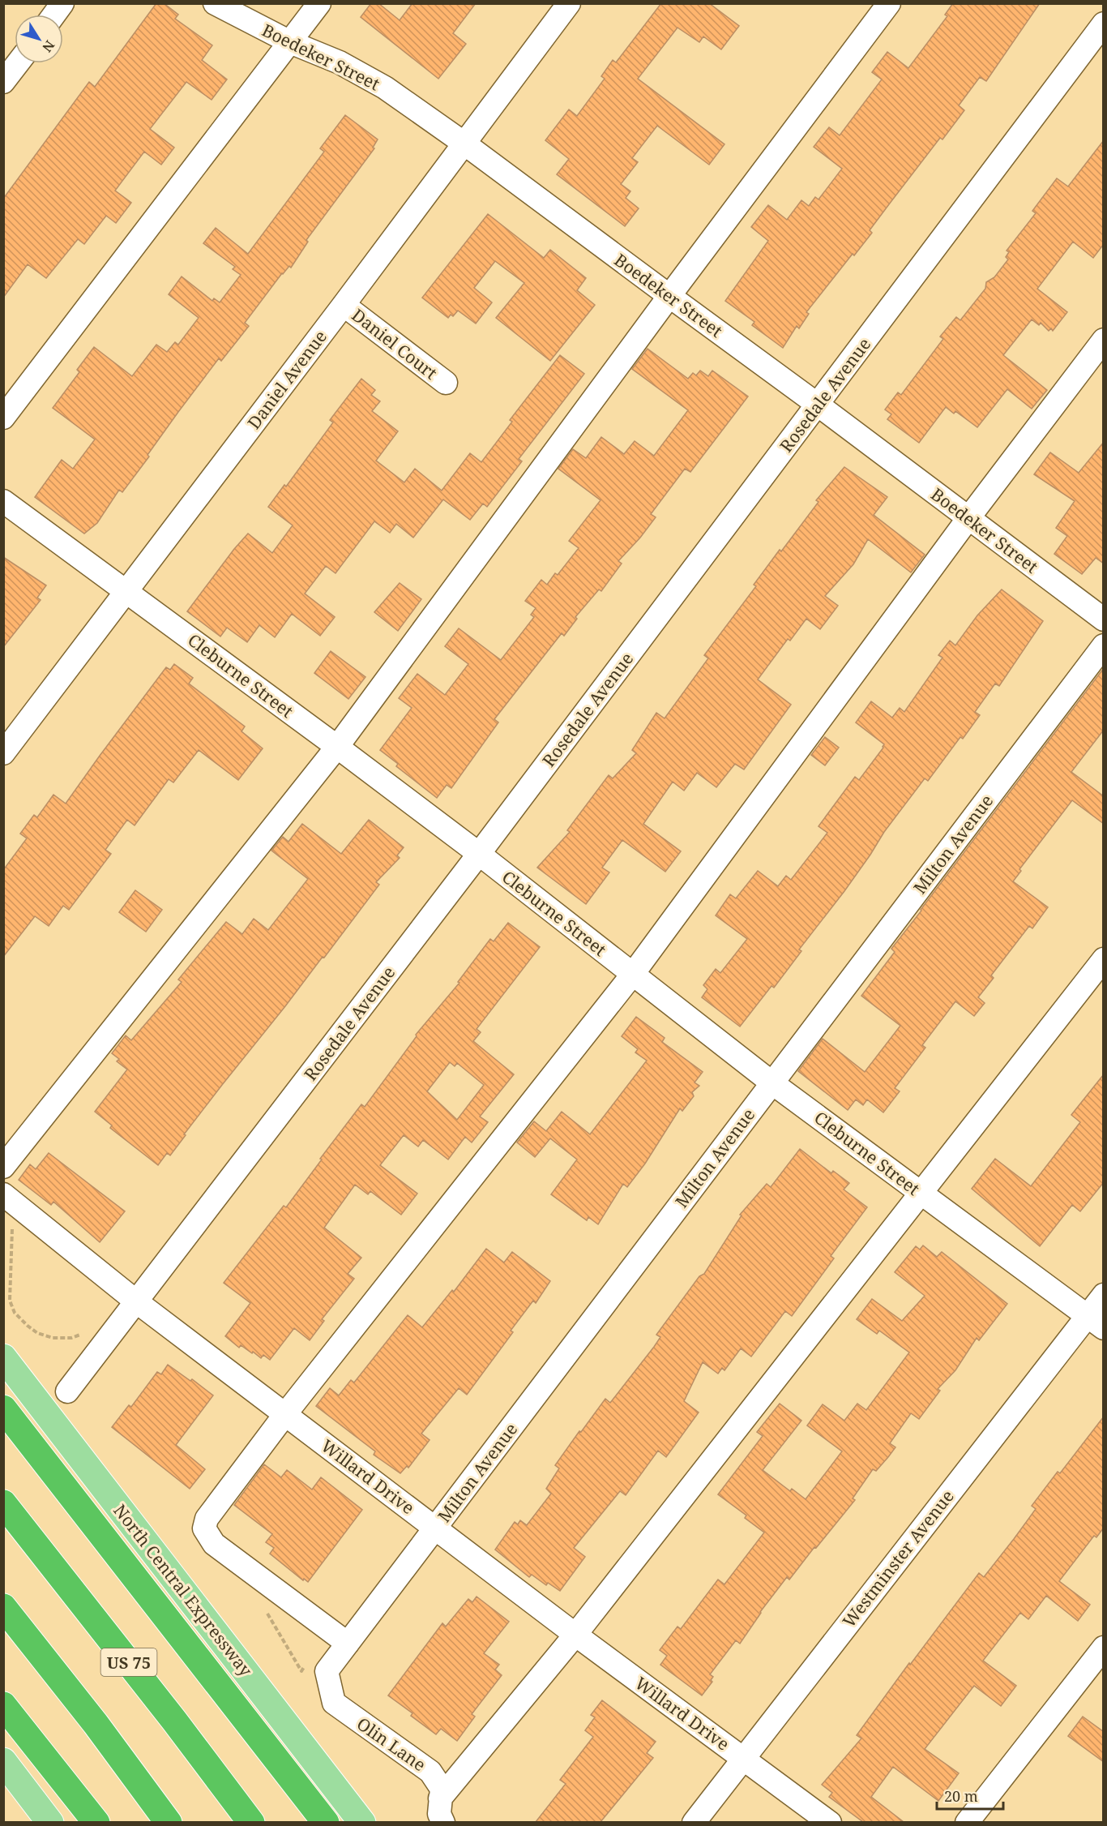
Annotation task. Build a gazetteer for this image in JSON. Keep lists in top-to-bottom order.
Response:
{
  "streets": {
    "highway": ["US 75"],
    "main road": ["North Central Expressway"],
    "street": [
      "Boedeker Street",
      "Daniel Court",
      "Daniel Avenue",
      "Rosedale Avenue",
      "Cleburne Street",
      "Milton Avenue",
      "Willard Drive",
      "Westminster Avenue",
      "Olin Lane"
    ]
  },
  "crossings": [
    ["Boedeker Street", "Daniel Avenue"],
    ["Boedeker Street", "Rosedale Avenue"],
    ["Daniel Court", "Daniel Avenue"],
    ["Daniel Avenue", "Cleburne Street"],
    ["Rosedale Avenue", "Cleburne Street"],
    ["Rosedale Avenue", "Willard Drive"],
    ["Cleburne Street", "Milton Avenue"],
    ["Cleburne Street", "Westminster Avenue"],
    ["Milton Avenue", "Willard Drive"],
    ["Milton Avenue", "Olin Lane"],
    ["Willard Drive", "Westminster Avenue"]
  ],
  "scale_bar": "20 m",
  "north": "bottom right"
}
